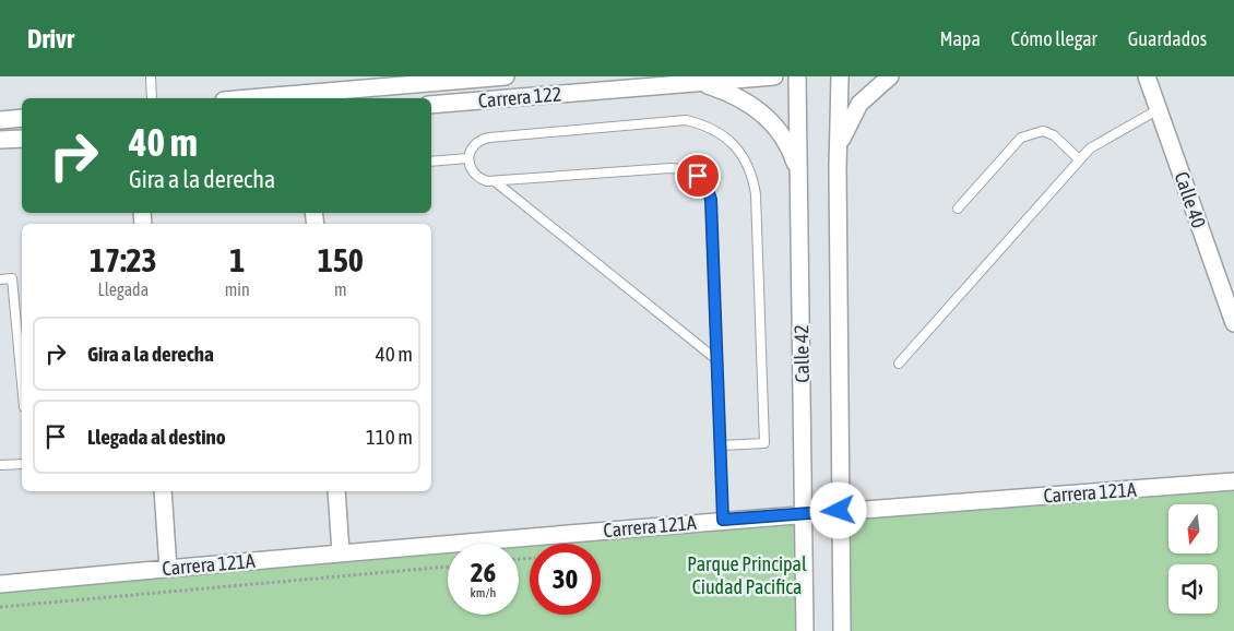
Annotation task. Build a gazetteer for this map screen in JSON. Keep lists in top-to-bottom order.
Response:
{
  "streets": {
    "street": [
      "Carrera 122",
      "Calle 40",
      "Calle 42",
      "Carrera 121A"
    ]
  },
  "crossings": [
    ["Calle 42", "Carrera 121A"]
  ],
  "parks": ["Parque Principal Ciudad Pacifica"],
  "north": "bottom",
  "page": {
    "header": "Drivr",
    "nav": ["Mapa", "Cómo llegar", "Guardados"],
    "turn": ["40 m", "Gira a la derecha"],
    "eta": [
      "17:23",
      "Llegada",
      "1",
      "min",
      "150",
      "m"
    ],
    "list": [
      {
        "name": "Gira a la derecha",
        "value": "40 m"
      },
      {
        "name": "Llegada al destino",
        "value": "110 m"
      }
    ],
    "speed": "26 km/h",
    "limit": "30"
  }
}
